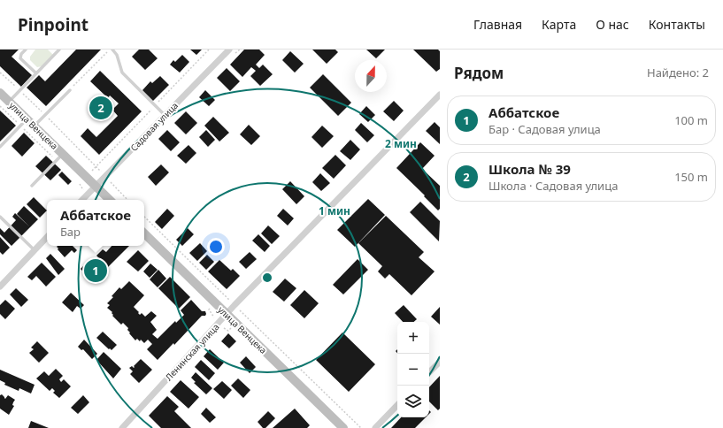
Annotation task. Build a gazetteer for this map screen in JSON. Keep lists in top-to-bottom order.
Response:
{
  "streets": {
    "street": ["улица Венцека", "Садовая улица", "Ленинская улица"]
  },
  "crossings": [
    ["улица Венцека", "Садовая улица"],
    ["улица Венцека", "Ленинская улица"]
  ],
  "north": "top",
  "page": {
    "header": "Pinpoint",
    "nav": [
      "Главная",
      "Карта",
      "О нас",
      "Контакты"
    ],
    "heading": ["Рядом", "Найдено: 2"],
    "pins": ["2", "1"],
    "list": [
      {
        "mark": "1",
        "name": "Аббатское",
        "note": "Бар · Садовая улица",
        "value": "100 m"
      },
      {
        "mark": "2",
        "name": "Школа № 39",
        "note": "Школа · Садовая улица",
        "value": "150 m"
      }
    ],
    "popup": ["Аббатское", "Бар"],
    "map_buttons": ["+", "−"]
  },
  "rings": ["2 мин", "1 мин"]
}
